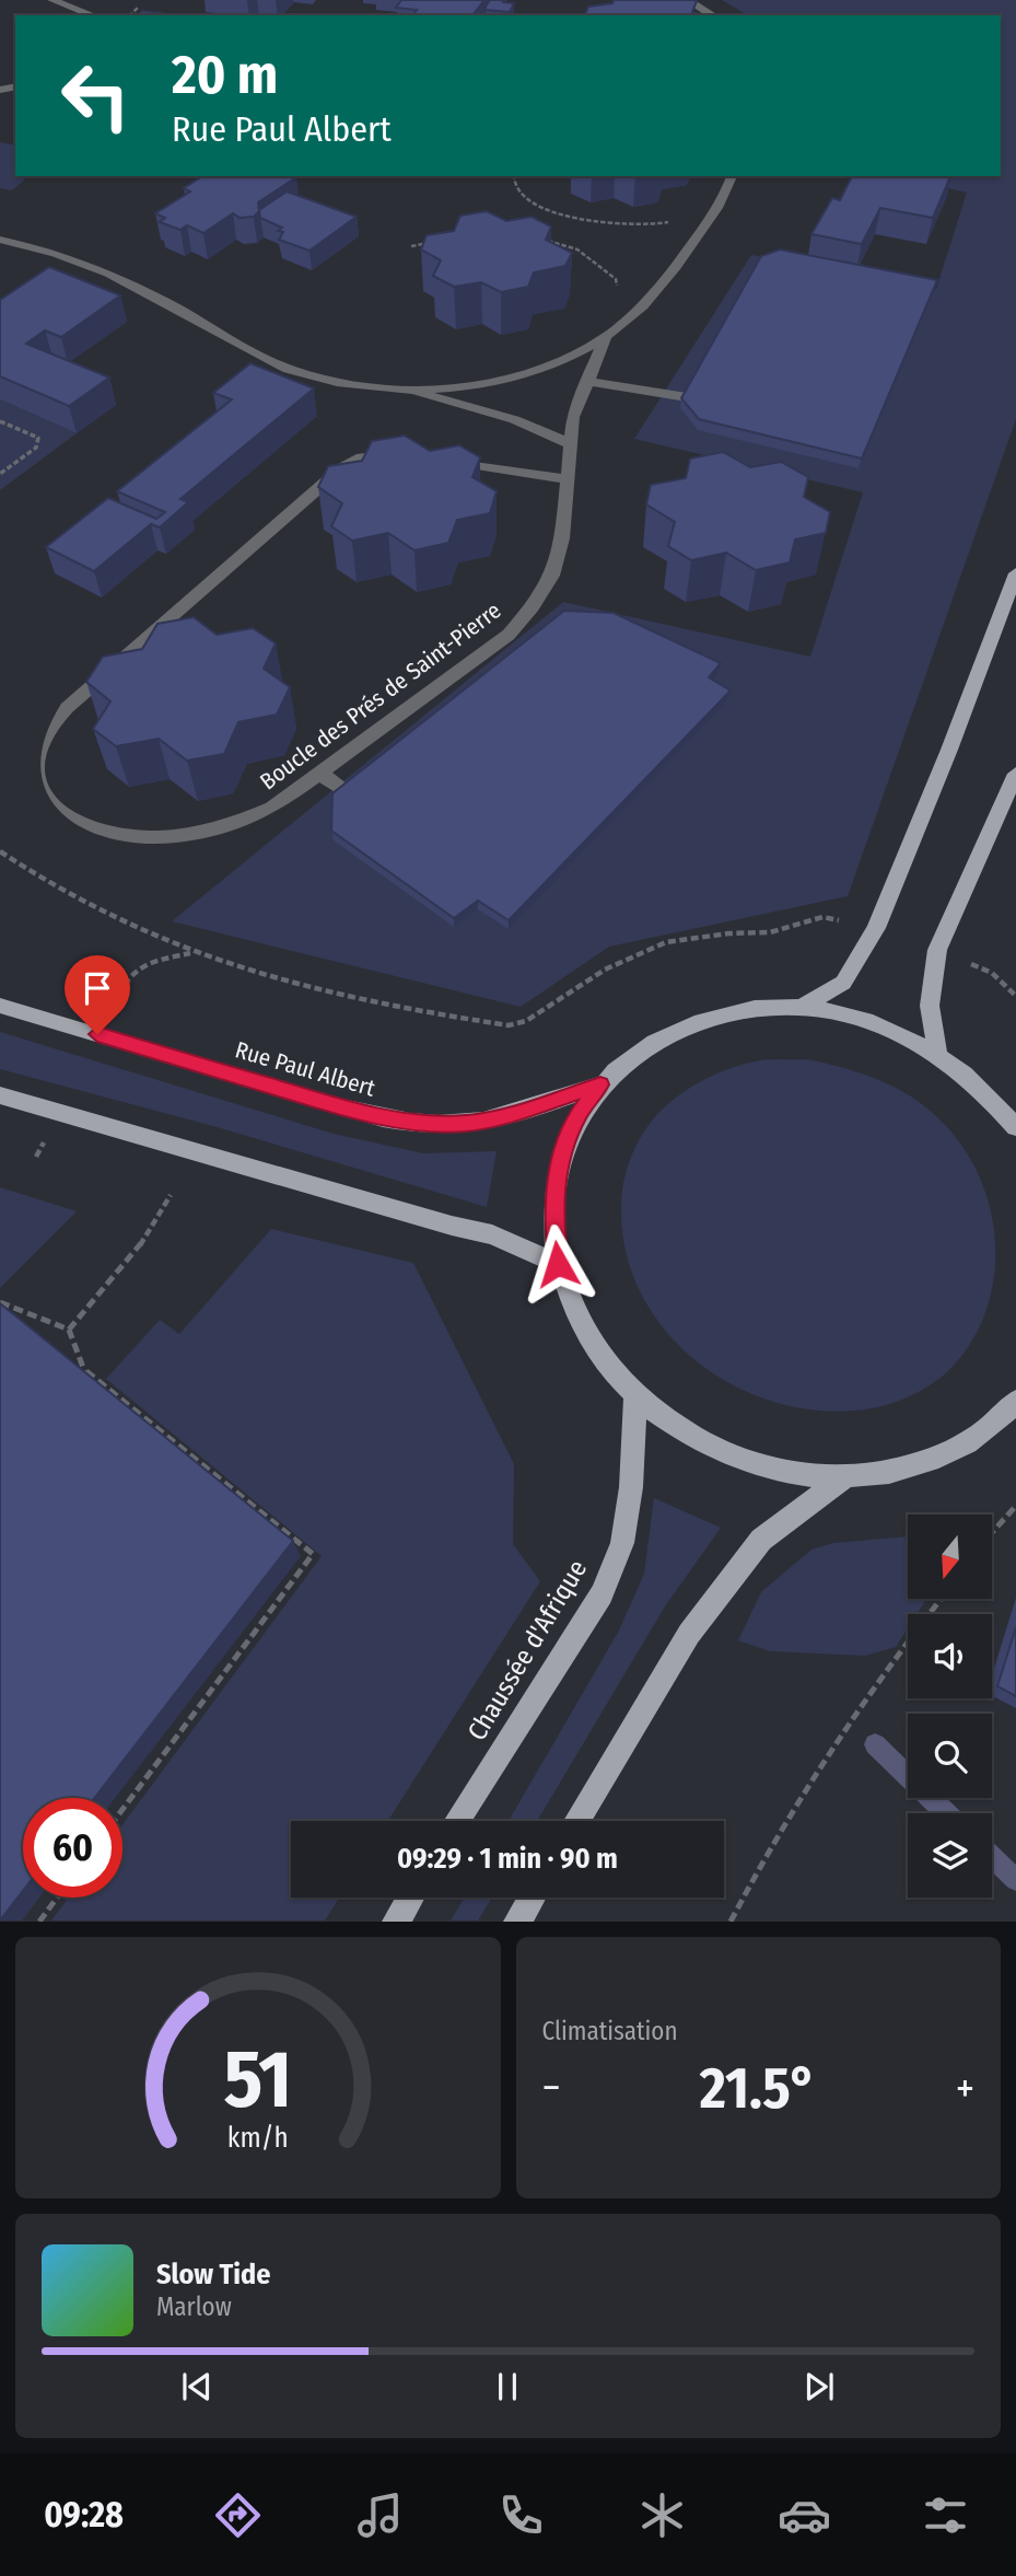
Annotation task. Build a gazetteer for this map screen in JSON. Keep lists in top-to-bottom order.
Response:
{
  "streets": {
    "main road": ["Rue Paul Albert", "Chaussée d'Afrique"],
    "street": ["Boucle des Prés de Saint-Pierre"]
  },
  "north": "bottom",
  "page": {
    "turn": ["20 m", "Rue Paul Albert"],
    "limit": "60",
    "trip": "09:29 · 1 min · 90 m",
    "tile": "Climatisation",
    "heat": ["−", "21.5°", "+"],
    "song": ["Slow Tide", "Marlow"],
    "tabs": "09:28",
    "gauge": ["51", "km/h"]
  }
}
